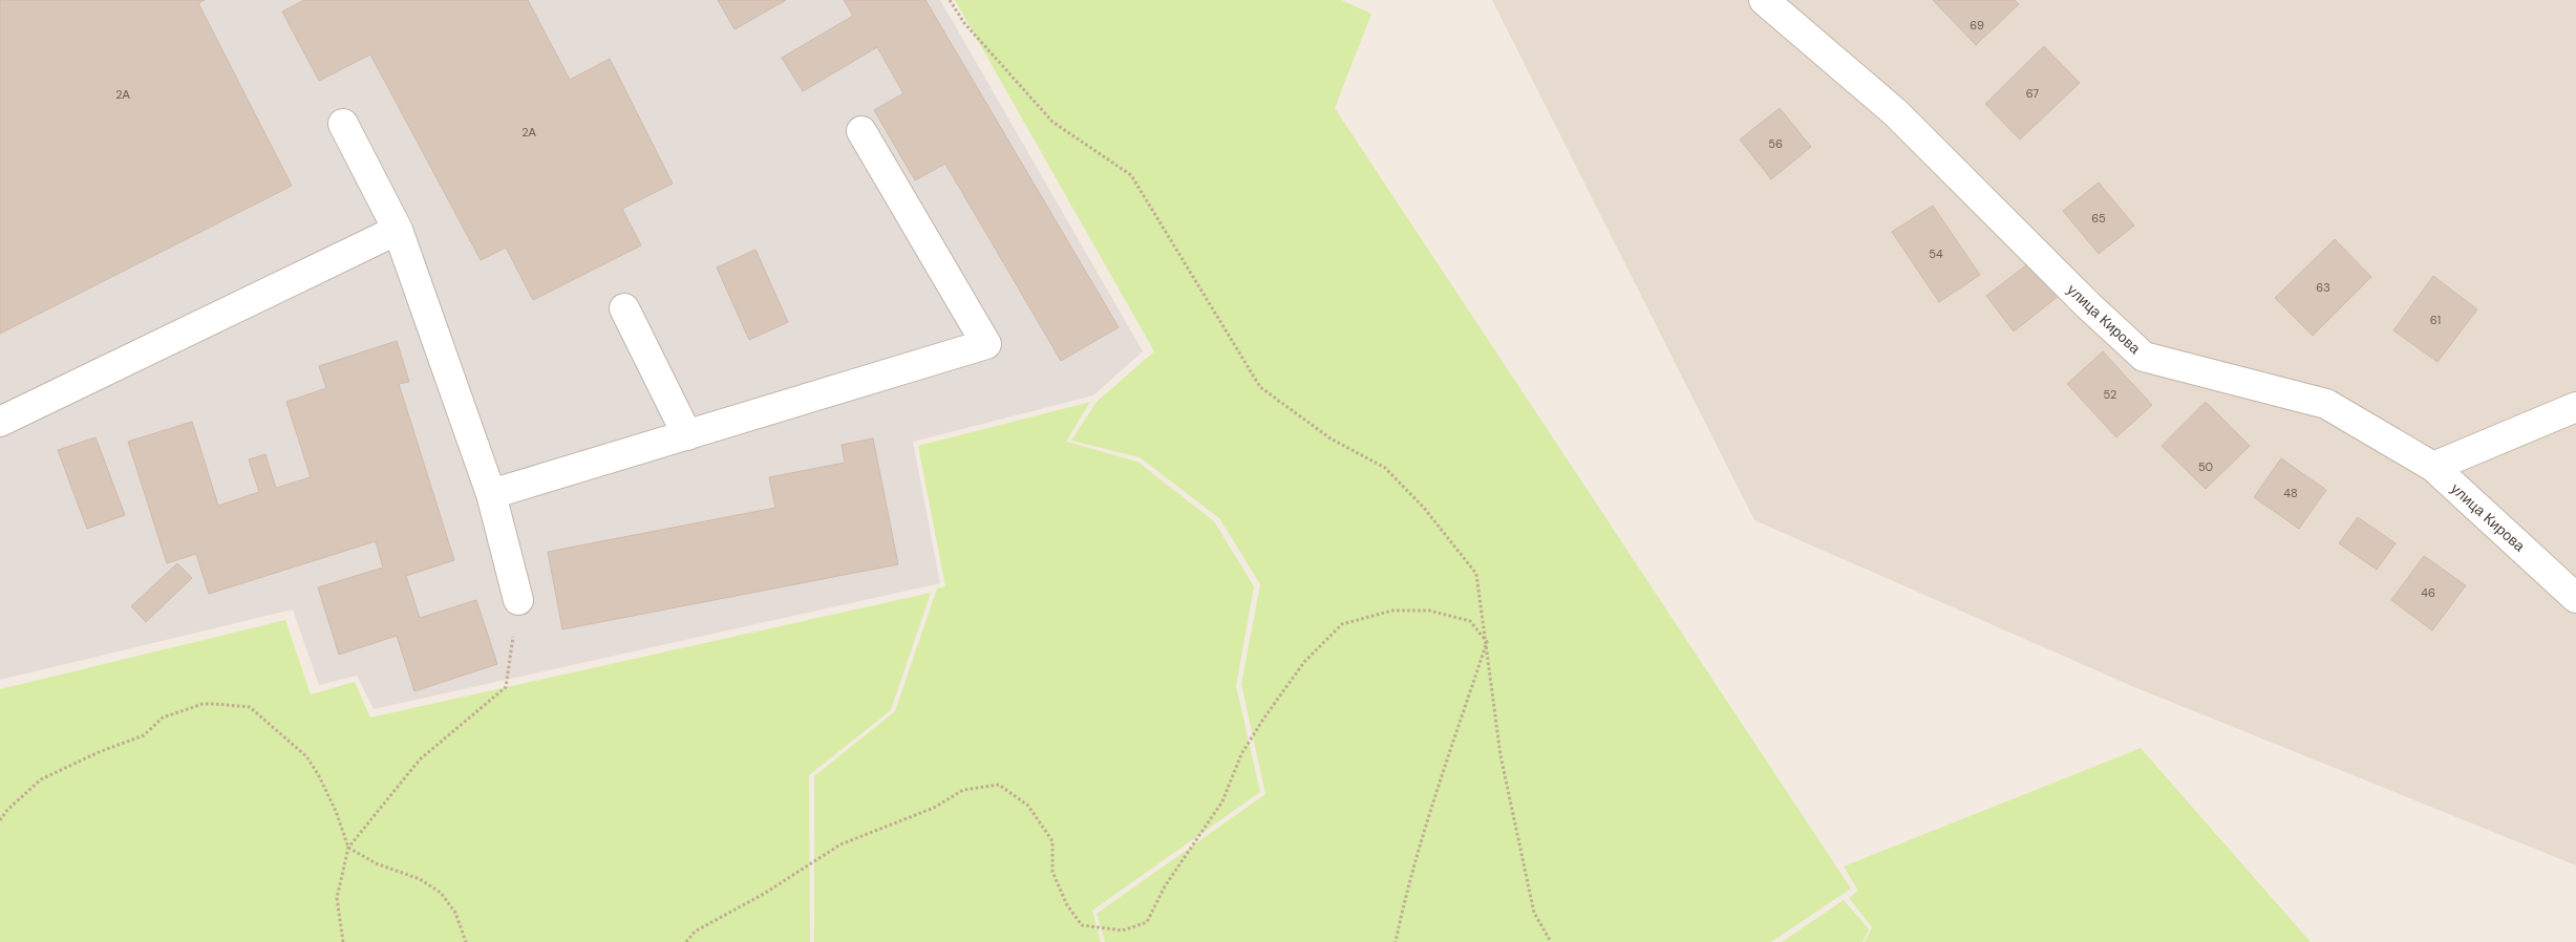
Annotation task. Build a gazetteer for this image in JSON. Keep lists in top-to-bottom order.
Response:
{
  "streets": {
    "street": ["улица Кирова"]
  },
  "house_numbers": [
    "69",
    "67",
    "2А",
    "2А",
    "56",
    "65",
    "54",
    "63",
    "61",
    "52",
    "50",
    "48",
    "46"
  ]
}
